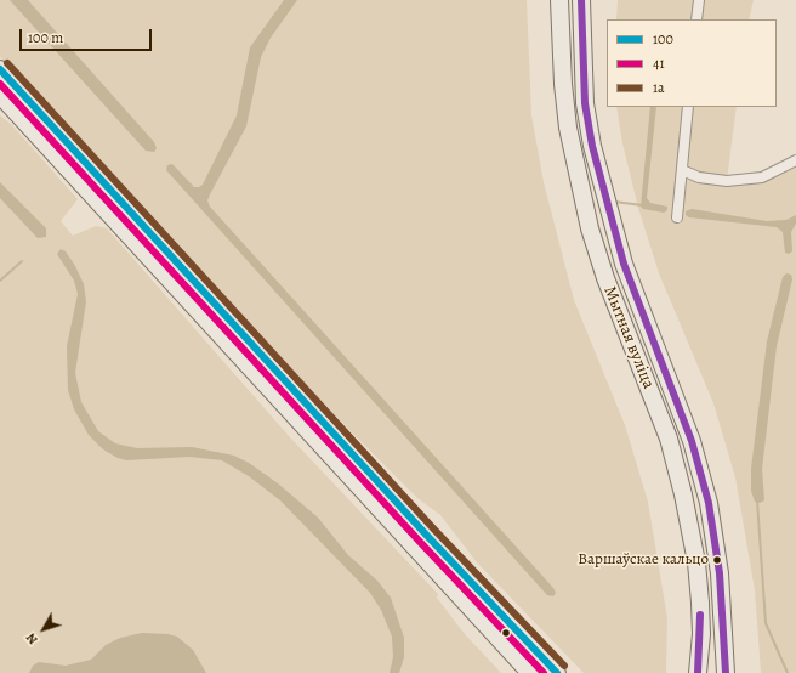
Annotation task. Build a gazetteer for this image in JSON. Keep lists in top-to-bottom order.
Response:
{
  "streets": {
    "highway": ["Мытная вуліца"]
  },
  "places": ["Варшаўскае кальцо"],
  "lines": ["transit line 1а", "transit line 100", "transit line 41"],
  "legend": ["100", "41", "1а"],
  "scale_bar": "100 m",
  "north": "bottom left"
}
